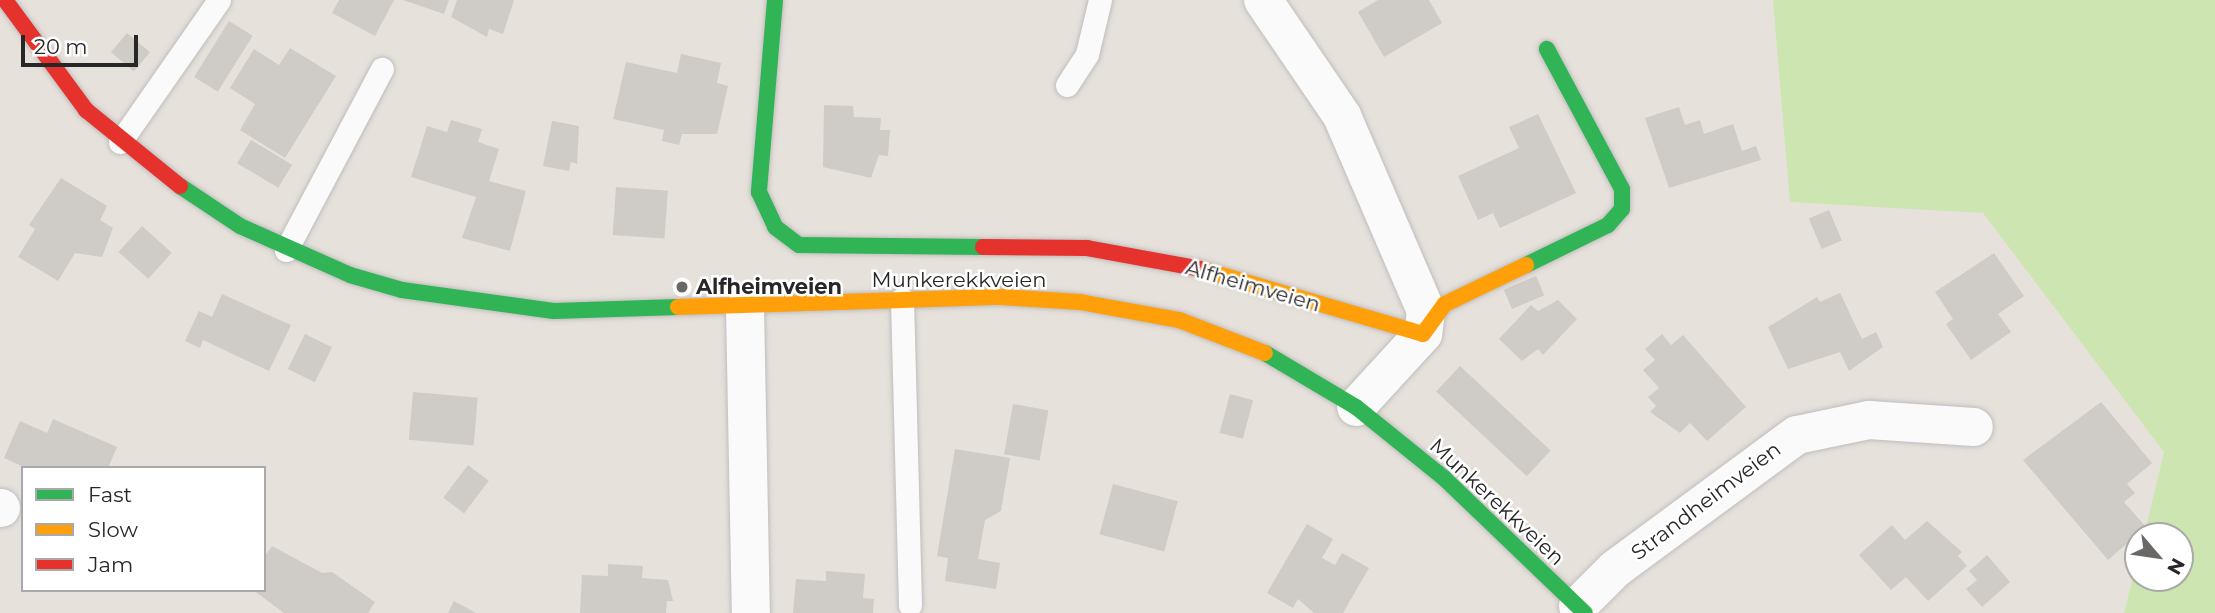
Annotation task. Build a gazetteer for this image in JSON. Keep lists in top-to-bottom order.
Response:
{
  "streets": {
    "main road": ["Munkerekkveien", "Alfheimveien"],
    "street": ["Strandheimveien"]
  },
  "crossings": [
    ["Munkerekkveien", "Strandheimveien"]
  ],
  "places": ["Alfheimveien"],
  "legend": ["Fast", "Slow", "Jam"],
  "scale_bar": "20 m",
  "north": "bottom right"
}
